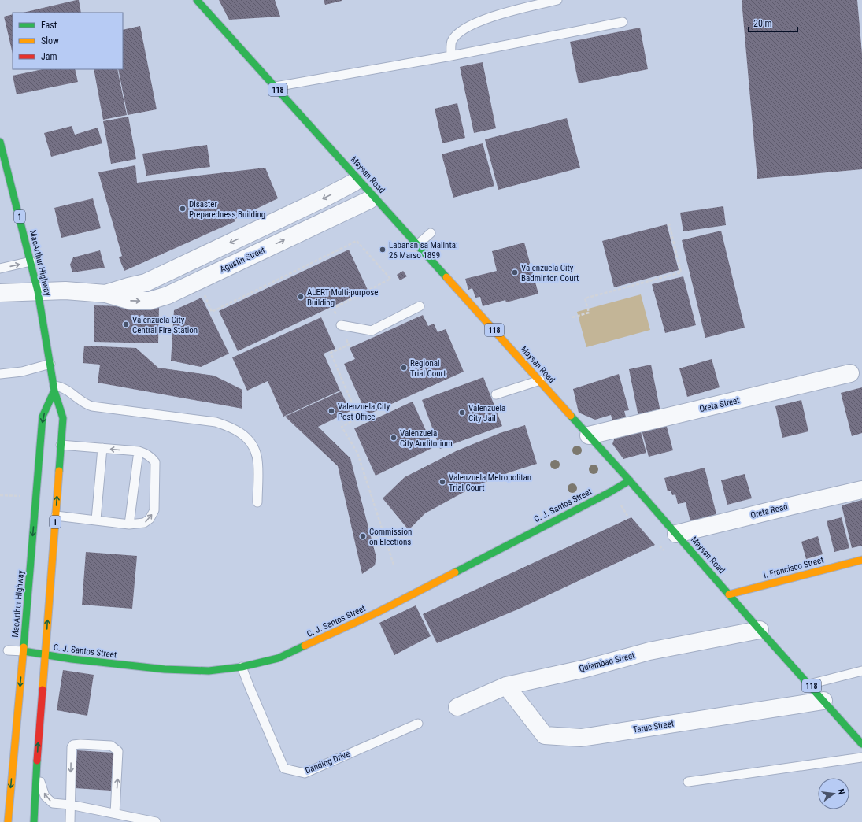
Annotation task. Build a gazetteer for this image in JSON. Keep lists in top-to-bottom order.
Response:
{
  "streets": {
    "main road": [
      "118",
      "Maysan Road",
      "1",
      "MacArthur Highway",
      "C. J. Santos Street",
      "I. Francisco Street"
    ],
    "street": [
      "Agustin Street",
      "Oreta Street",
      "Oreta Road",
      "Quiambao Street",
      "Taruc Street"
    ],
    "lane": ["Danding Drive"]
  },
  "crossings": [
    ["Maysan Road", "Agustin Street"],
    ["Maysan Road", "Oreta Street"],
    ["Maysan Road", "C. J. Santos Street"],
    ["Maysan Road", "Oreta Road"],
    ["Maysan Road", "I. Francisco Street"],
    ["Maysan Road", "Quiambao Street"],
    ["Maysan Road", "Taruc Street"],
    ["Agustin Street", "MacArthur Highway"],
    ["MacArthur Highway", "C. J. Santos Street"],
    ["C. J. Santos Street", "Danding Drive"],
    ["Quiambao Street", "Taruc Street"]
  ],
  "places": [
    "Disaster Preparedness Building",
    "Labanan sa Malinta: 26 Marso 1899",
    "Valenzuela City Badminton Court",
    "ALERT Multi-purpose Building",
    "Valenzuela City Central Fire Station",
    "Regional Trial Court",
    "Valenzuela City Post Office",
    "Valenzuela City Jail",
    "Valenzuela City Auditorium",
    "Valenzuela Metropolitan Trial Court",
    "Commission on Elections"
  ],
  "legend": ["Fast", "Slow", "Jam"],
  "scale_bar": "20 m",
  "north": "right"
}
